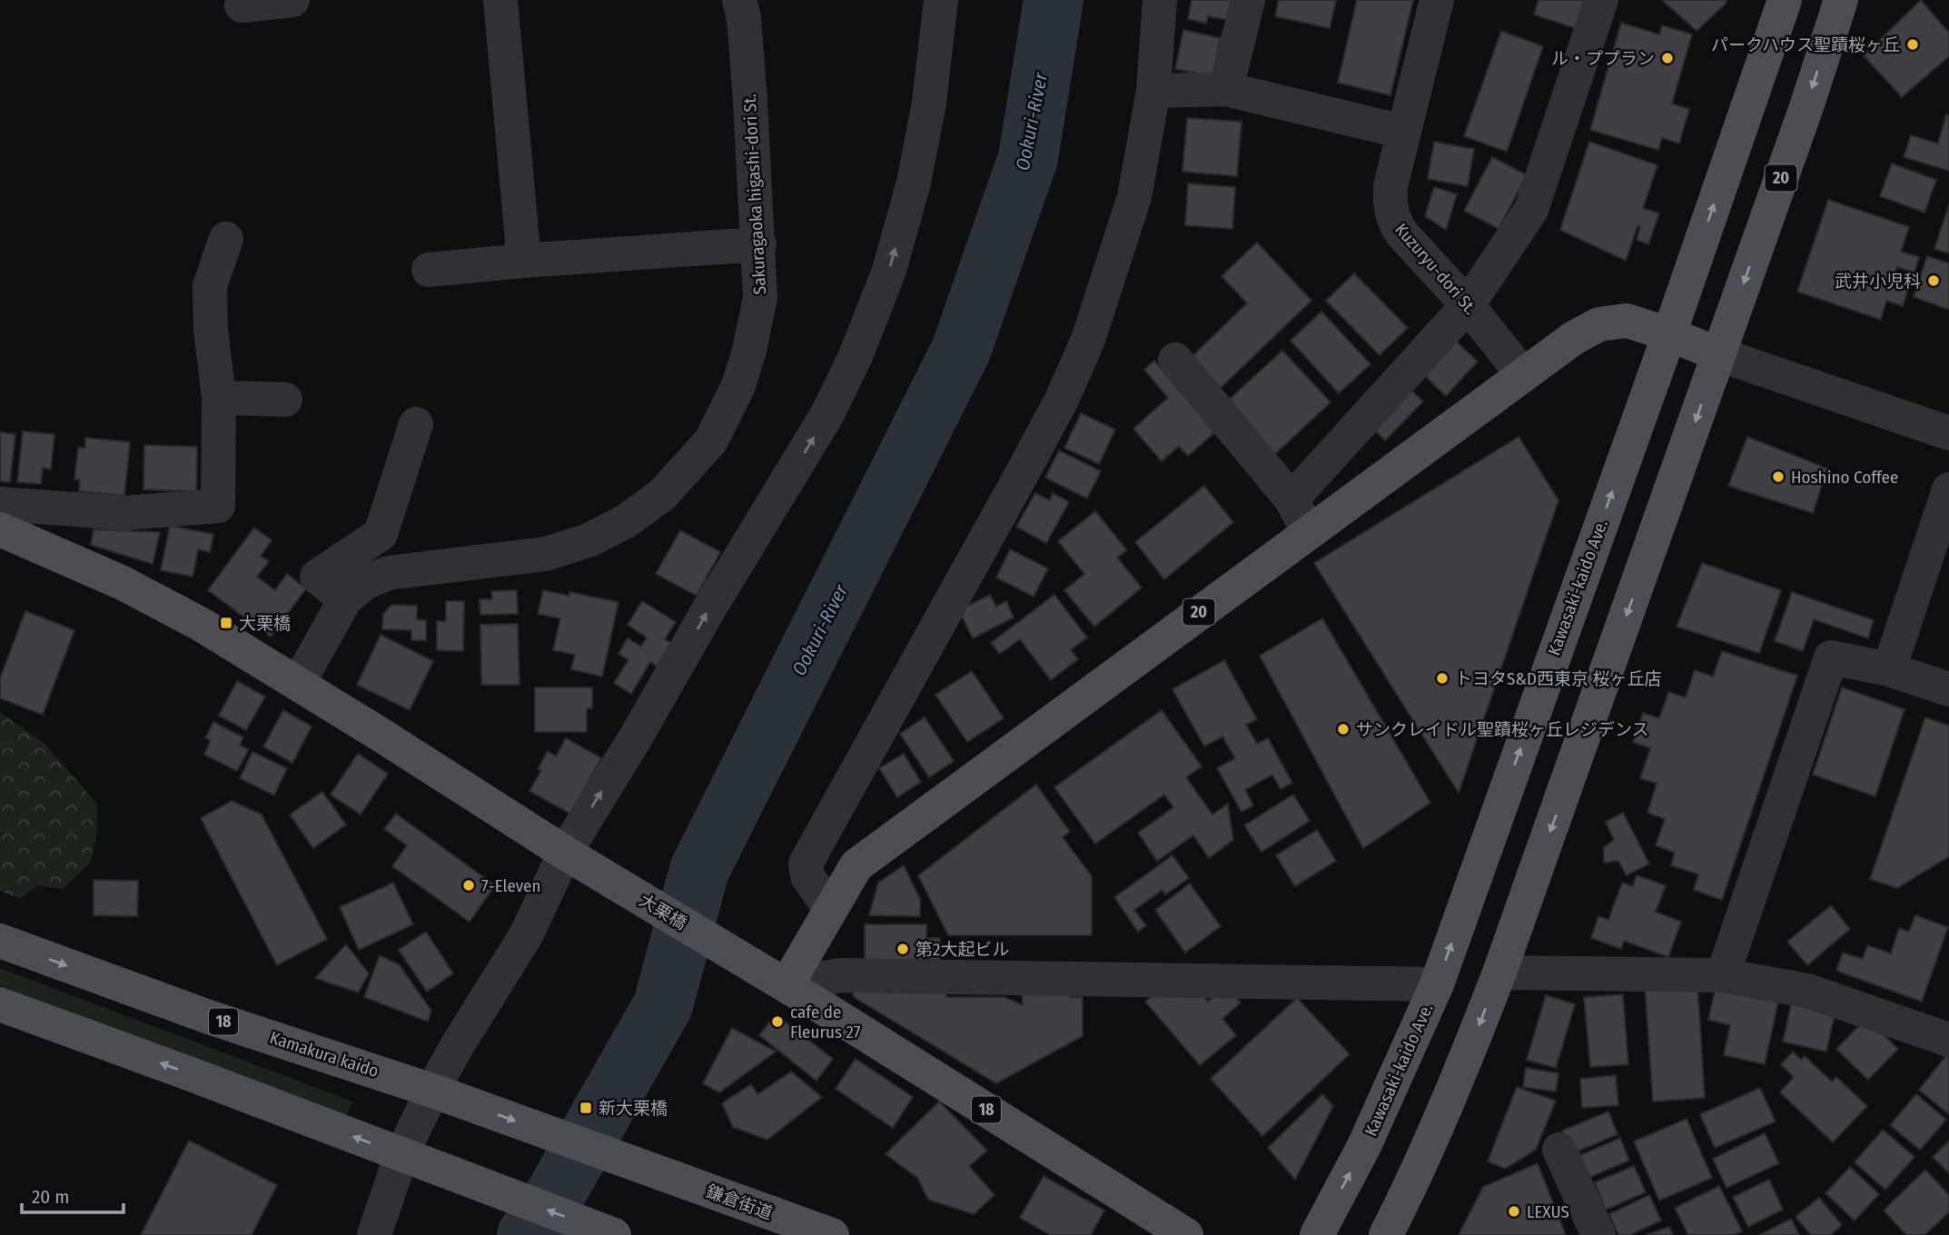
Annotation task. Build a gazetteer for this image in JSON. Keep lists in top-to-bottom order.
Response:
{
  "streets": {
    "main road": [
      "20",
      "Kawasaki-kaido Ave.",
      "大栗橋",
      "18",
      "Kamakura kaido",
      "鎌倉街道"
    ],
    "street": ["Sakuragaoka higashi-dori St.", "Kuzuryu-dori St."]
  },
  "crossings": [
    ["20", "Kuzuryu-dori St."],
    ["20", "Kawasaki-kaido Ave."],
    ["20", "大栗橋"],
    ["20", "18"],
    ["Sakuragaoka higashi-dori St.", "18"],
    ["大栗橋", "18"],
    ["Kamakura kaido", "鎌倉街道"]
  ],
  "water": ["Ookuri-River"],
  "places": {
    "other": [
      "パークハウス聖蹟桜ヶ丘",
      "ル・ププラン",
      "武井小児科",
      "Hoshino Coffee",
      "トヨタS&D西東京 桜ヶ丘店",
      "サンクレイドル聖蹟桜ヶ丘レジデンス",
      "7-Eleven",
      "第2大起ビル",
      "cafe de Fleurus 27",
      "LEXUS"
    ],
    "transit": ["大栗橋", "新大栗橋"]
  },
  "scale_bar": "20 m"
}
